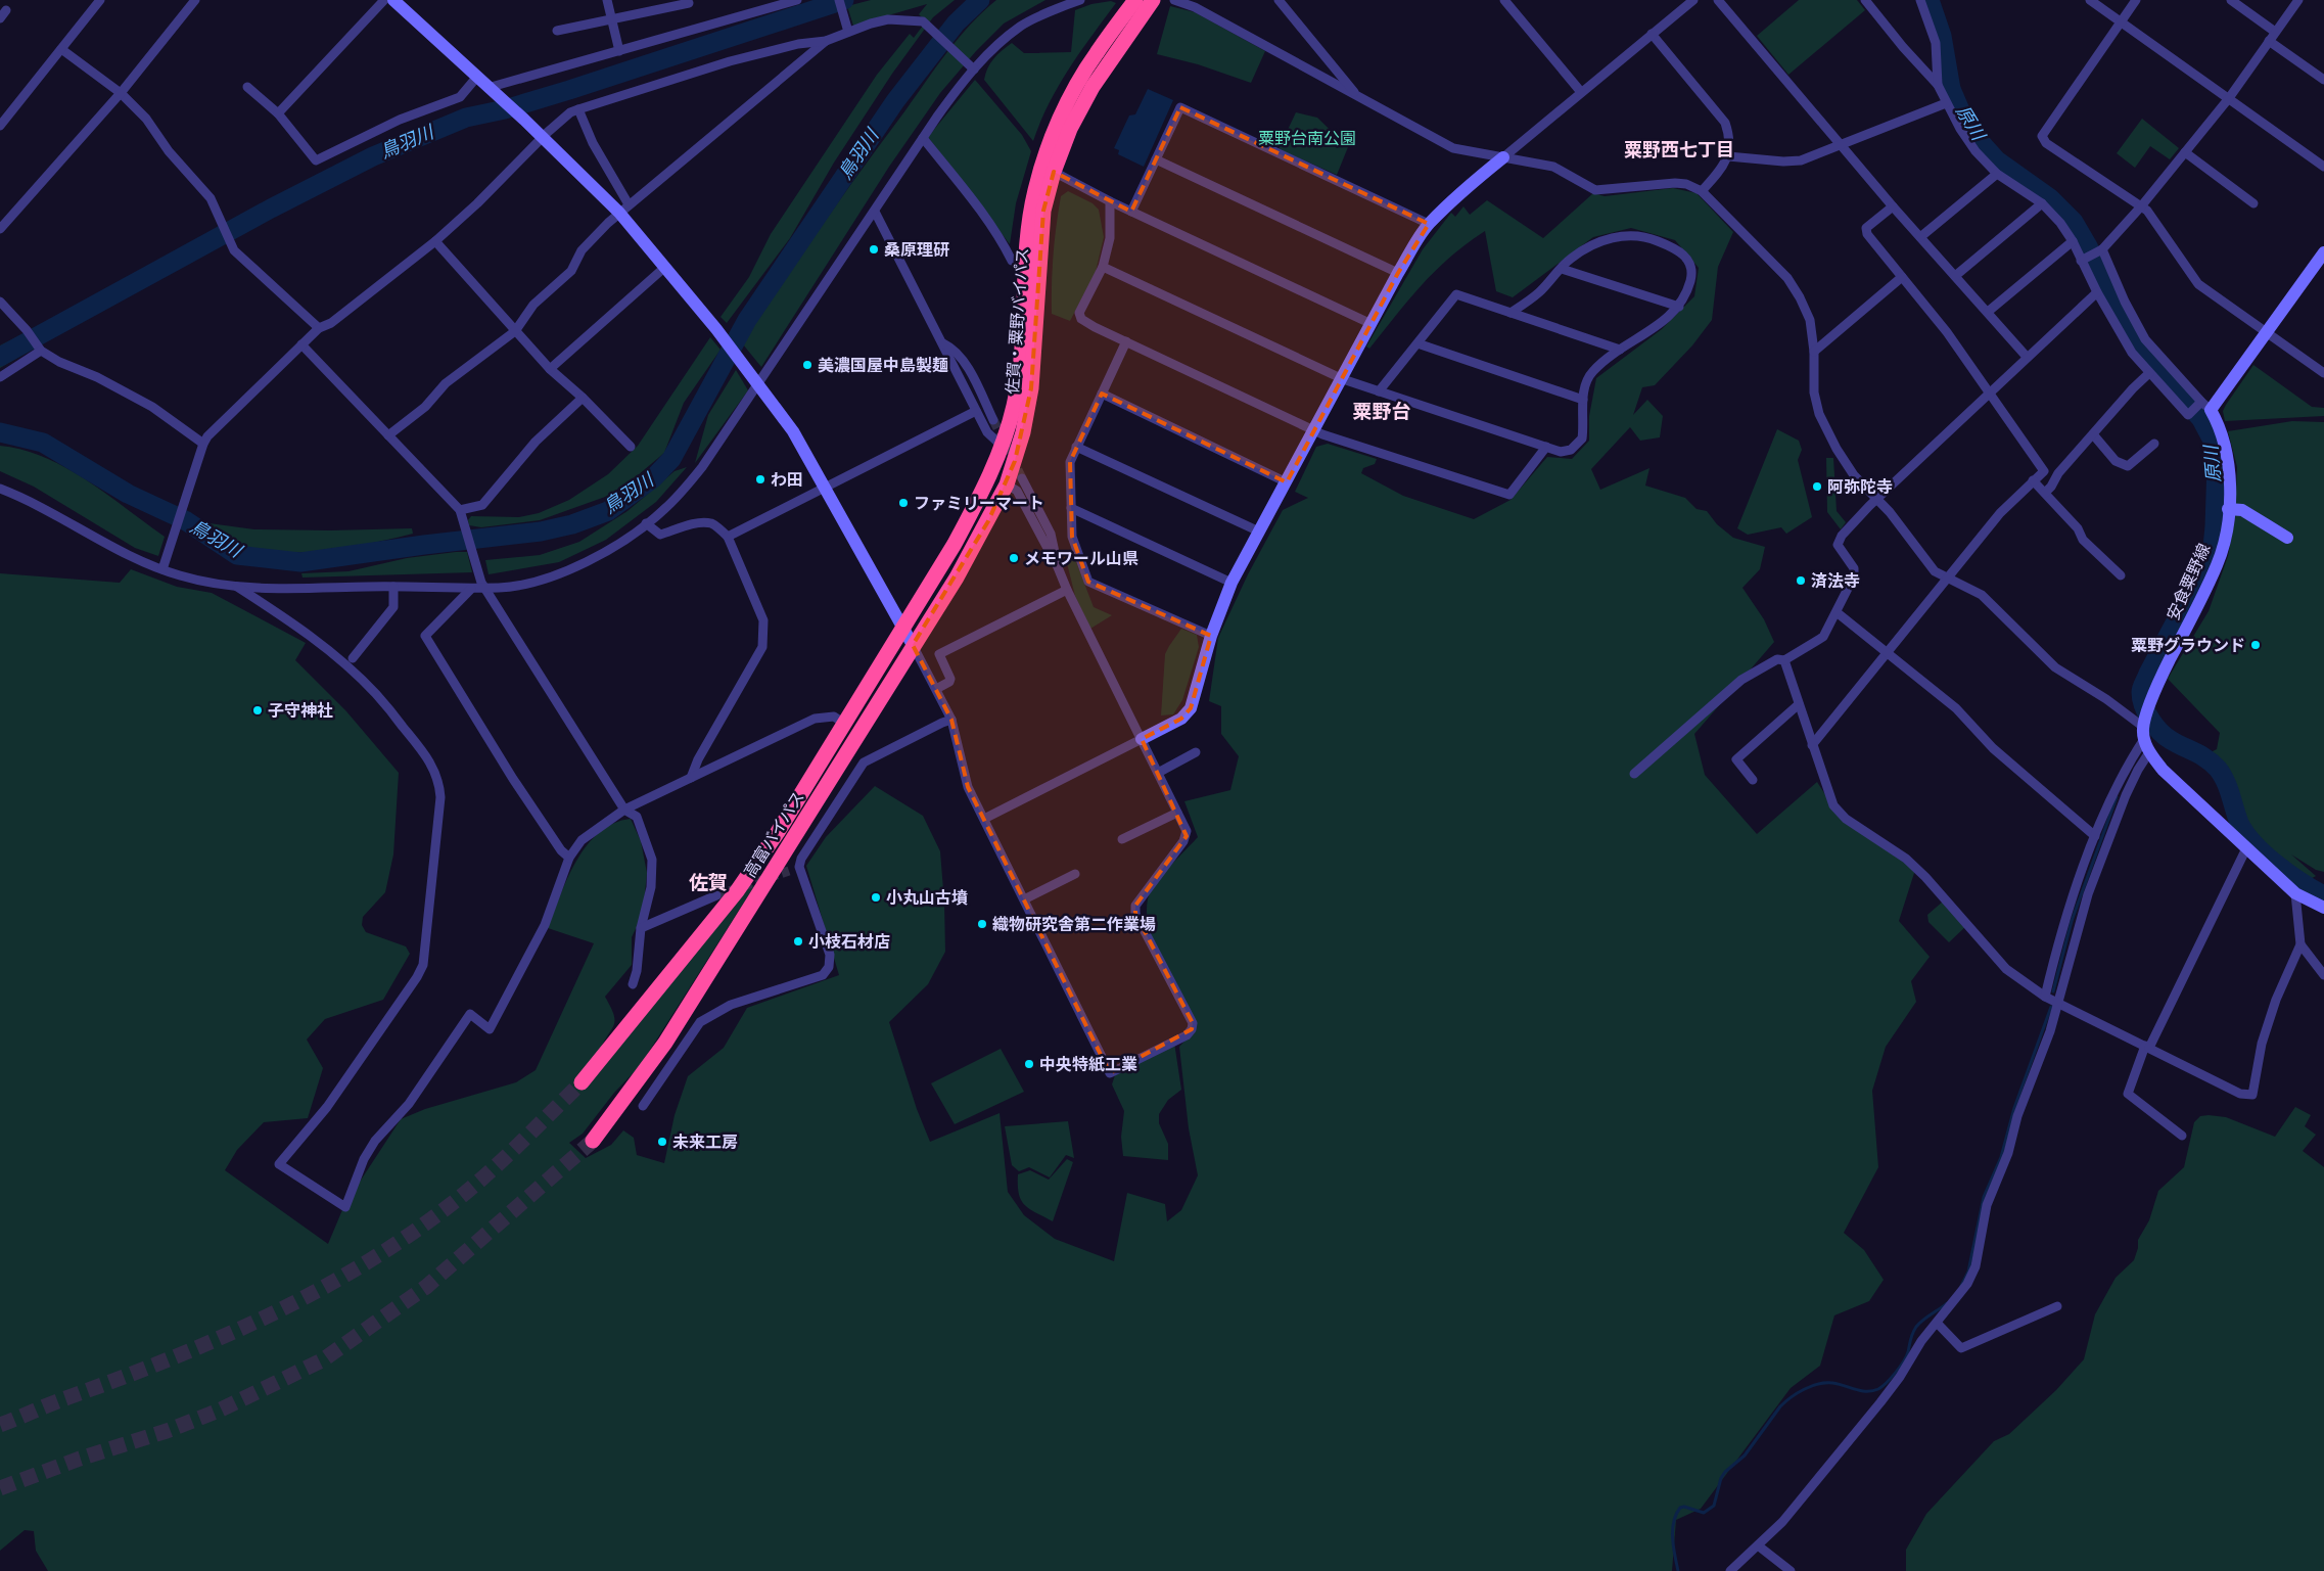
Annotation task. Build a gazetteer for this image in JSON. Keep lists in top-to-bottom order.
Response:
{
  "streets": {
    "highway": ["佐賀・粟野バイパス", "高富バイパス"],
    "street": ["安食粟野線"]
  },
  "crossings": [
    ["佐賀・粟野バイパス", "高富バイパス"]
  ],
  "districts": ["粟野西七丁目", "粟野台", "佐賀"],
  "water": ["原川", "鳥羽川"],
  "parks": ["粟野台南公園"],
  "places": [
    "桑原理研",
    "美濃国屋中島製麺",
    "わ田",
    "阿弥陀寺",
    "ファミリーマート",
    "メモワール山県",
    "済法寺",
    "粟野グラウンド",
    "子守神社",
    "小丸山古墳",
    "織物研究舎第二作業場",
    "小枝石材店",
    "中央特紙工業",
    "未来工房"
  ]
}
